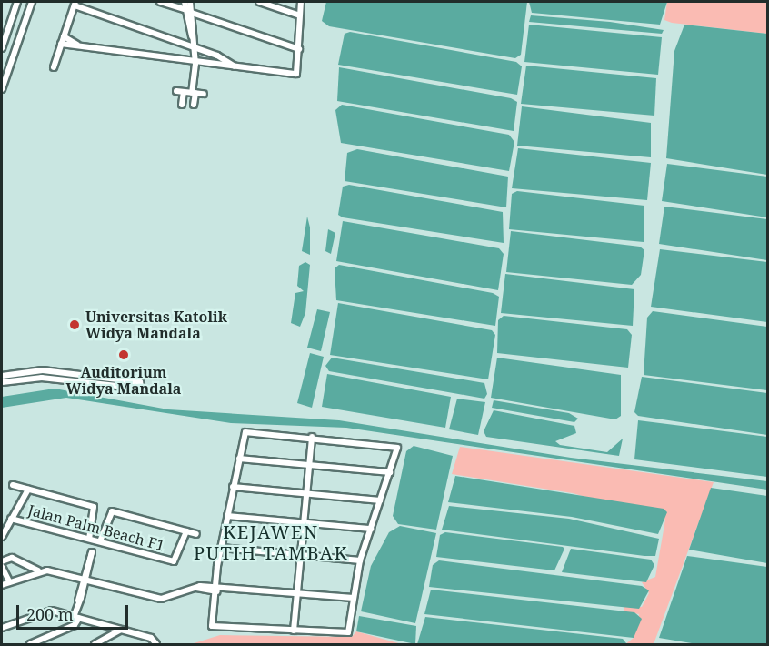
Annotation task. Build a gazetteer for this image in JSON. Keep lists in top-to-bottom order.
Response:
{
  "streets": {
    "street": ["Jalan Palm Beach F1"]
  },
  "districts": ["KEJAWEN PUTIH TAMBAK"],
  "places": ["Universitas Katolik Widya Mandala", "Auditorium Widya Mandala"],
  "scale_bar": "200 m"
}
